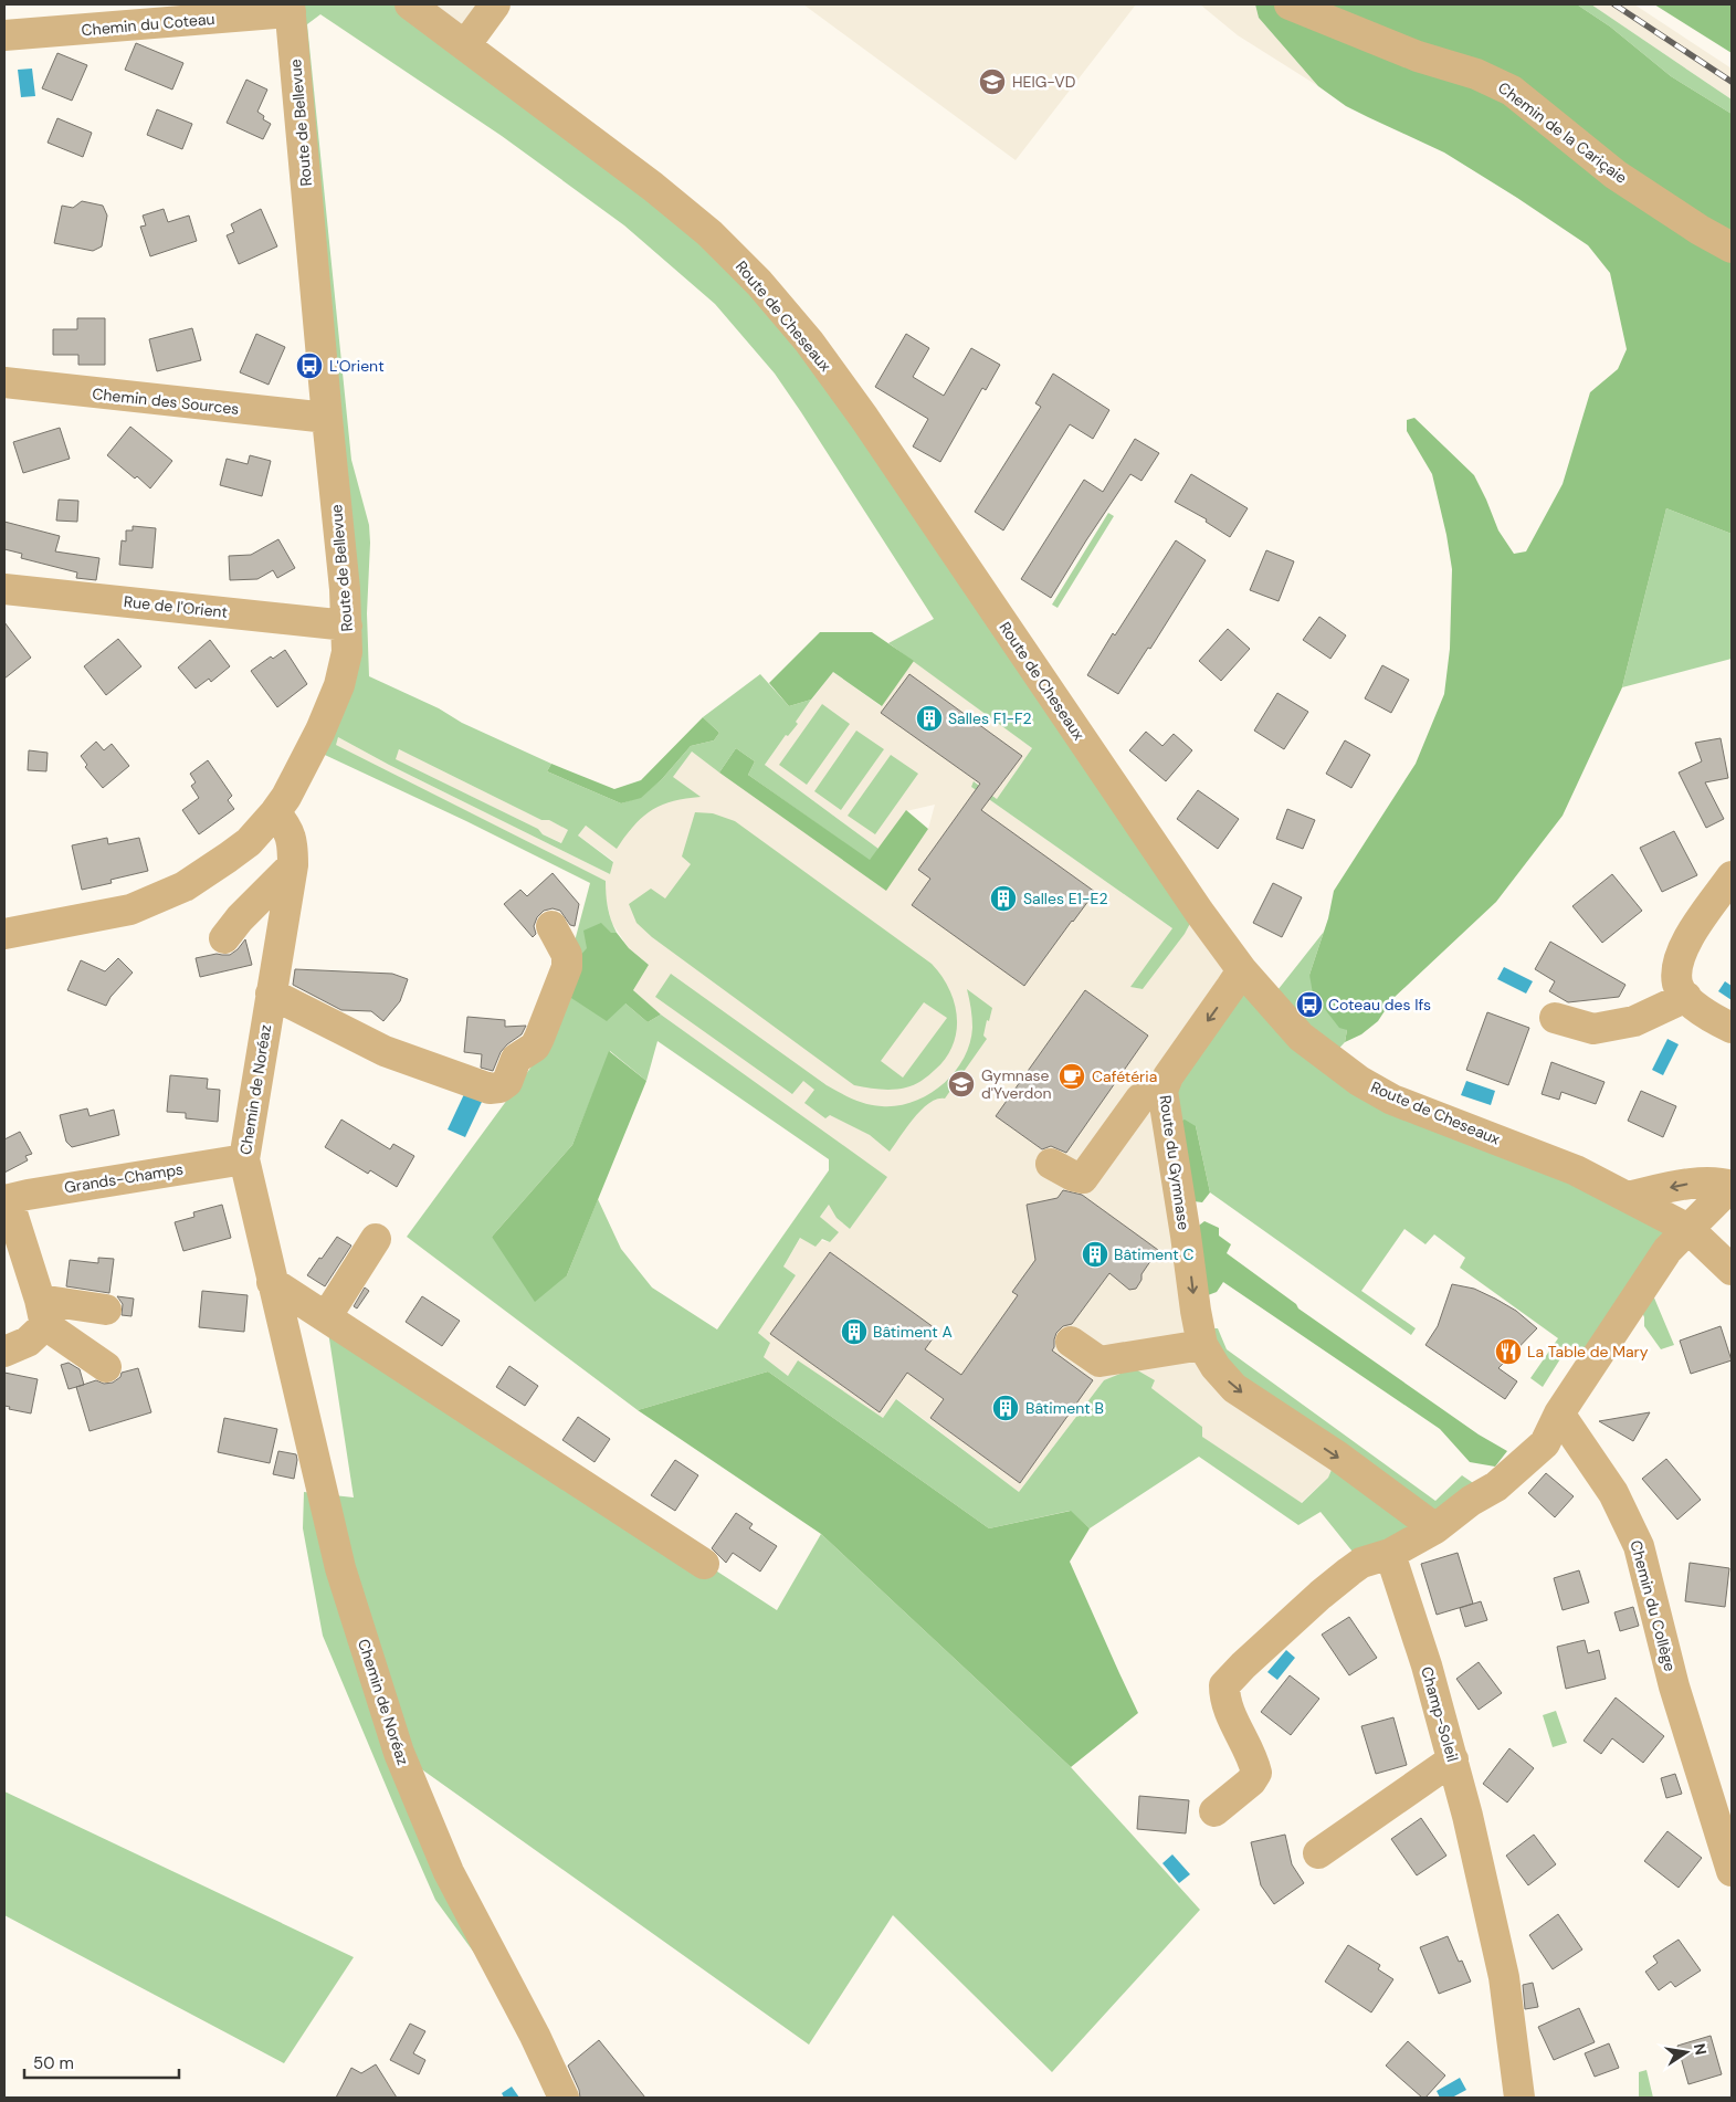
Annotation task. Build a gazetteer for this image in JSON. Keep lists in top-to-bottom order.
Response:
{
  "streets": {
    "street": [
      "Chemin du Coteau",
      "Route de Bellevue",
      "Chemin de la Cariçaie",
      "Route de Cheseaux",
      "Chemin des Sources",
      "Rue de l'Orient",
      "Chemin de Noréaz",
      "Route du Gymnase",
      "Grands-Champs",
      "Chemin du Collège",
      "Champ-Soleil"
    ]
  },
  "crossings": [
    ["Chemin du Coteau", "Route de Bellevue"],
    ["Route de Bellevue", "Chemin des Sources"],
    ["Route de Bellevue", "Rue de l'Orient"],
    ["Route de Bellevue", "Chemin de Noréaz"],
    ["Route de Cheseaux", "Route du Gymnase"],
    ["Chemin de Noréaz", "Grands-Champs"]
  ],
  "one_way": ["Route du Gymnase"],
  "places": {
    "school or university": ["HEIG-VD", "Gymnase d'Yverdon"],
    "bus stop": ["L'Orient", "Coteau des Ifs"],
    "building": [
      "Salles F1-F2",
      "Salles E1-E2",
      "Bâtiment C",
      "Bâtiment A",
      "Bâtiment B"
    ],
    "cafe": ["Cafétéria"],
    "restaurant": ["La Table de Mary"]
  },
  "scale_bar": "50 m",
  "north": "right"
}
